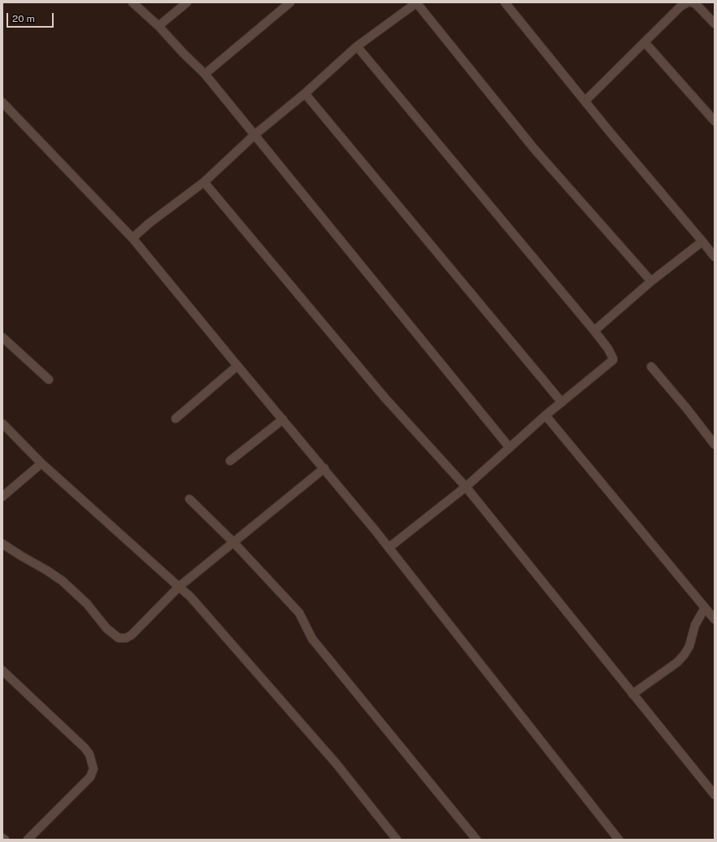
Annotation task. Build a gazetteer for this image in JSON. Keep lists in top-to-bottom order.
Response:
{
  "scale_bar": "20 m"
}
